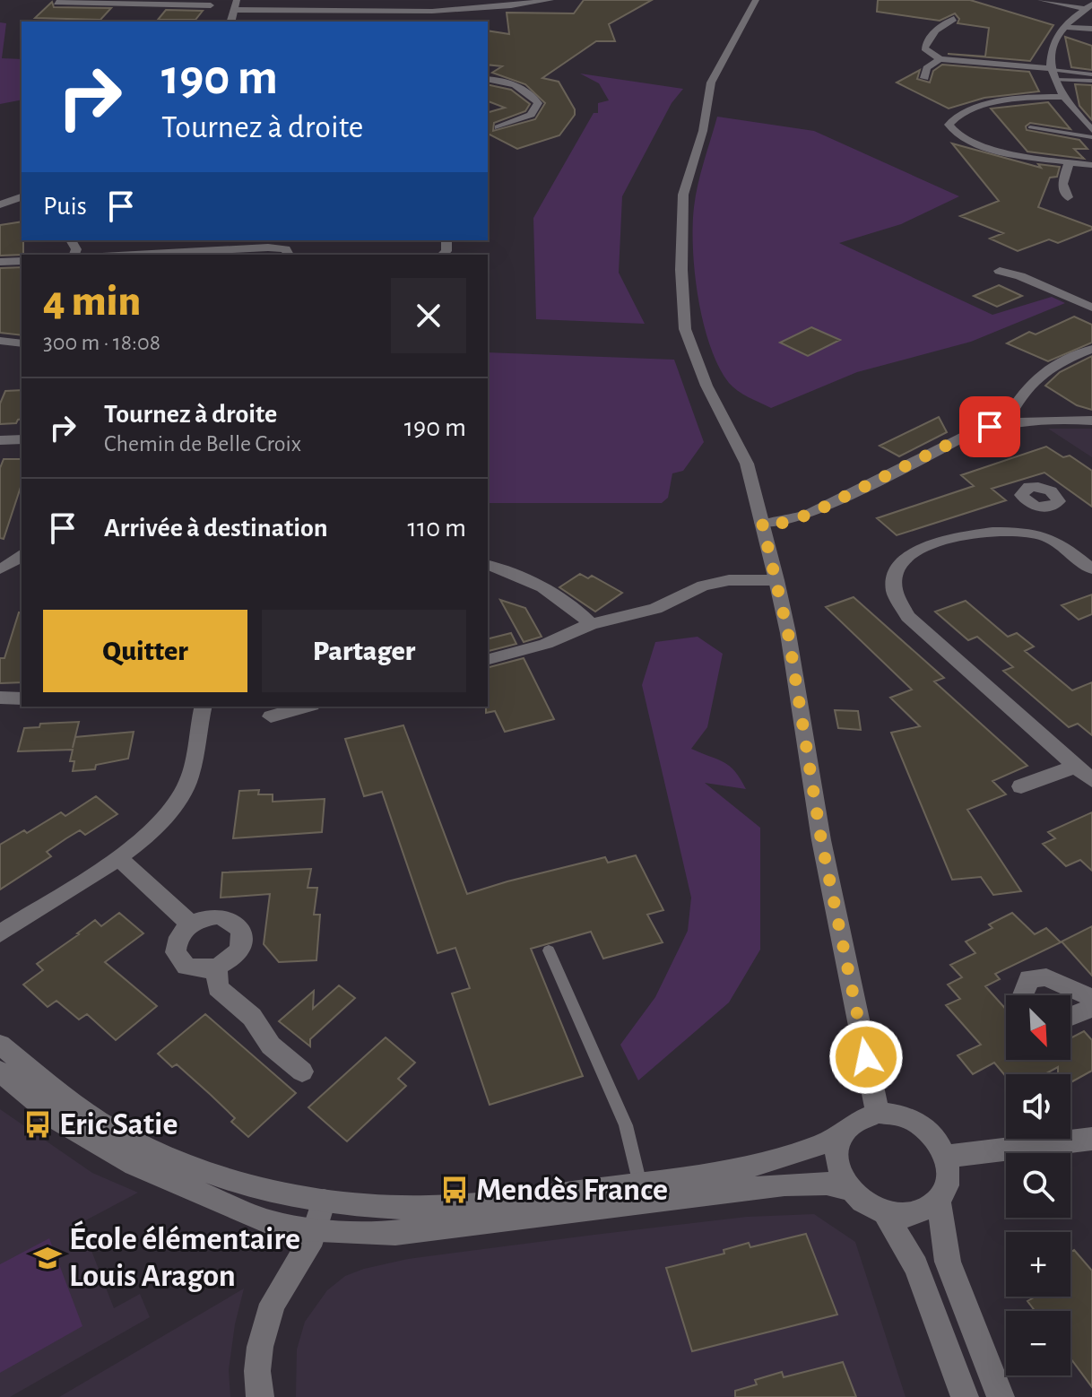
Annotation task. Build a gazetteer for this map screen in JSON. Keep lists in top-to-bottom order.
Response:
{
  "places": {
    "bus stop": ["Eric Satie", "Mendès France"],
    "school or university": ["École élémentaire Louis Aragon"]
  },
  "north": "bottom right",
  "page": {
    "turn": ["190 m", "Tournez à droite"],
    "then": "Puis",
    "heading": ["4 min", "300 m · 18:08"],
    "list": [
      {
        "name": "Tournez à droite",
        "note": "Chemin de Belle Croix",
        "value": "190 m"
      },
      {
        "name": "Arrivée à destination",
        "value": "110 m"
      }
    ],
    "buttons": ["Quitter", "Partager"],
    "map_buttons": ["+", "−"]
  }
}
